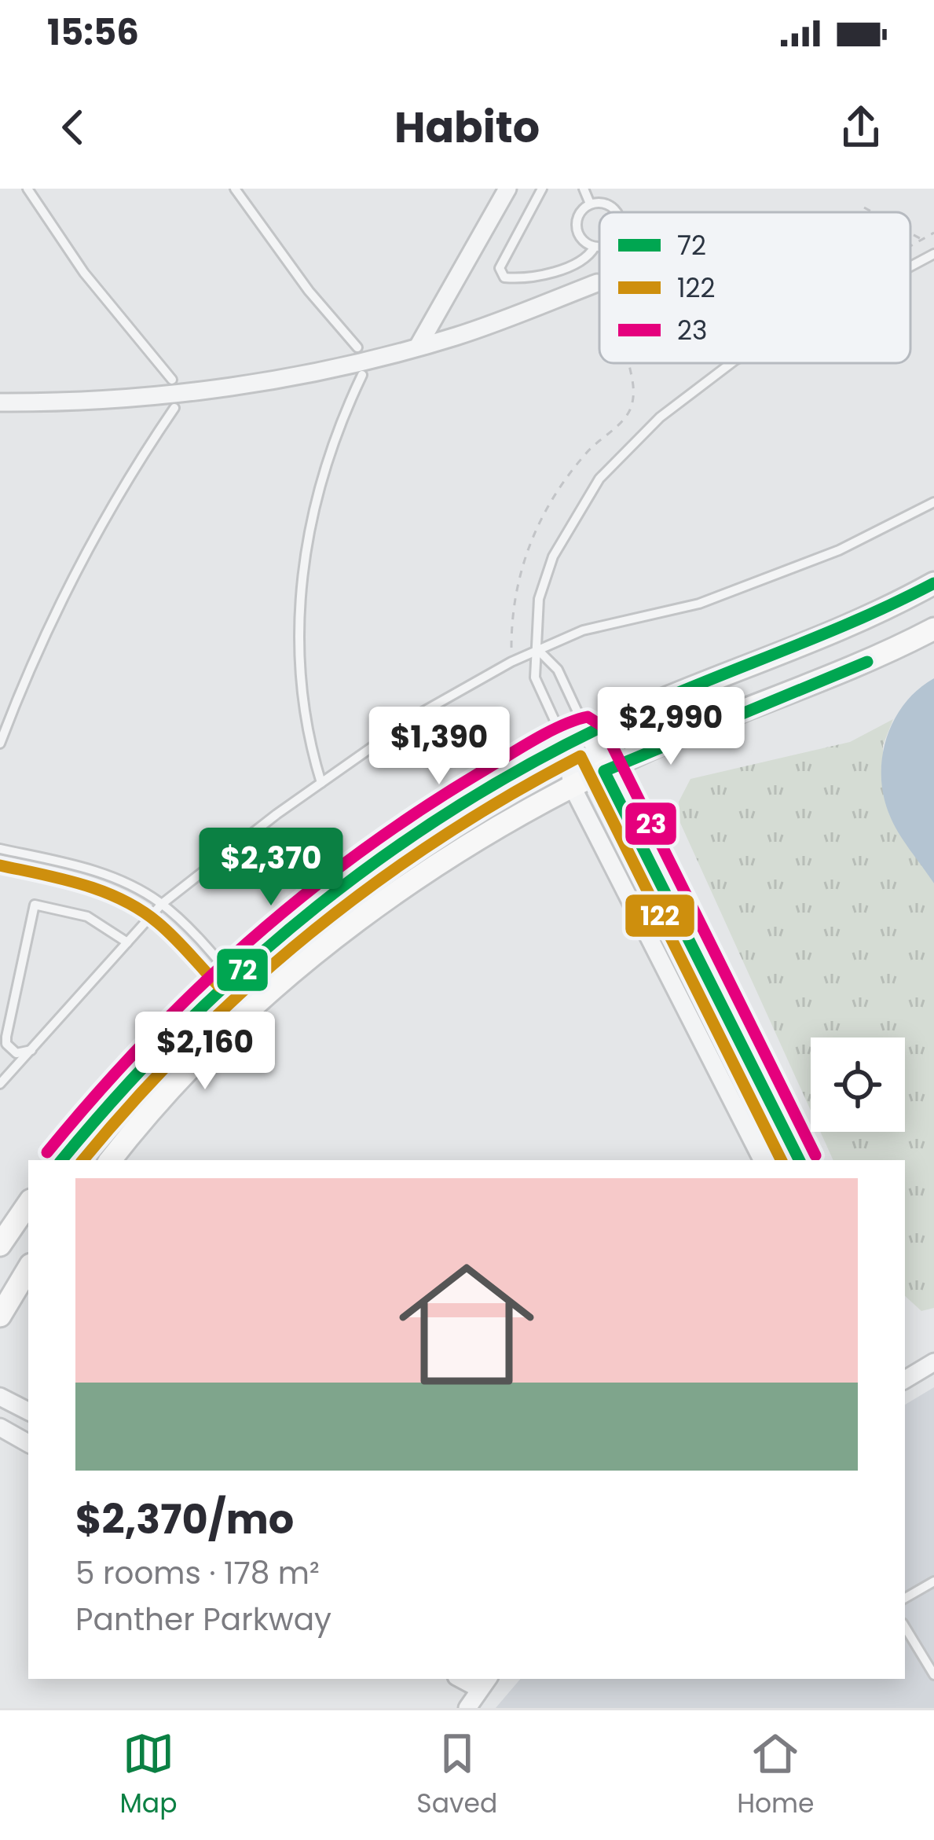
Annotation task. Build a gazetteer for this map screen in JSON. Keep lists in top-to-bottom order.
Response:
{
  "lines": ["transit line 72", "transit line 23", "transit line 122"],
  "legend": ["72", "122", "23"],
  "page": {
    "status": "15:56",
    "header": "Habito",
    "price": [
      "$2,990",
      "$1,390",
      "$2,370",
      "$2,160"
    ],
    "list": [
      {
        "name": "$2,370/mo",
        "note": "5 rooms · 178 m² · Panther Parkway"
      }
    ],
    "tabs": ["Map", "Saved", "Home"]
  }
}
